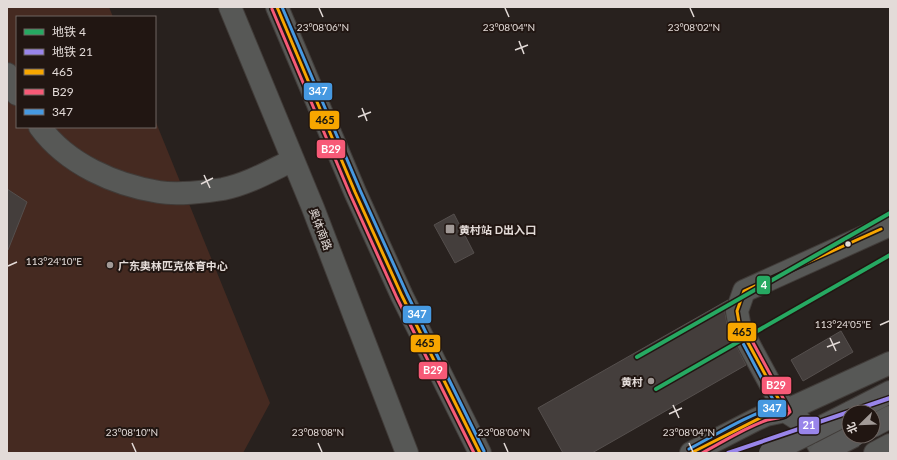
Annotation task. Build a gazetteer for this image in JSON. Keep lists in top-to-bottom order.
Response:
{
  "streets": {
    "street": ["奥体南路"]
  },
  "places": {
    "transit": ["黄村站 D出入口"],
    "other": ["广东奥林匹克体育中心", "黄村"]
  },
  "lines": [
    "transit line 465",
    "transit line 347",
    "transit line B29",
    "metro line 4",
    "metro line 21"
  ],
  "legend": [
    "地铁 4",
    "地铁 21",
    "465",
    "B29",
    "347"
  ],
  "north": "bottom left",
  "coordinates": [
    "23°08'06\"N",
    "23°08'04\"N",
    "23°08'02\"N",
    "113°24'10\"E",
    "113°24'05\"E",
    "23°08'10\"N",
    "23°08'08\"N"
  ]
}
